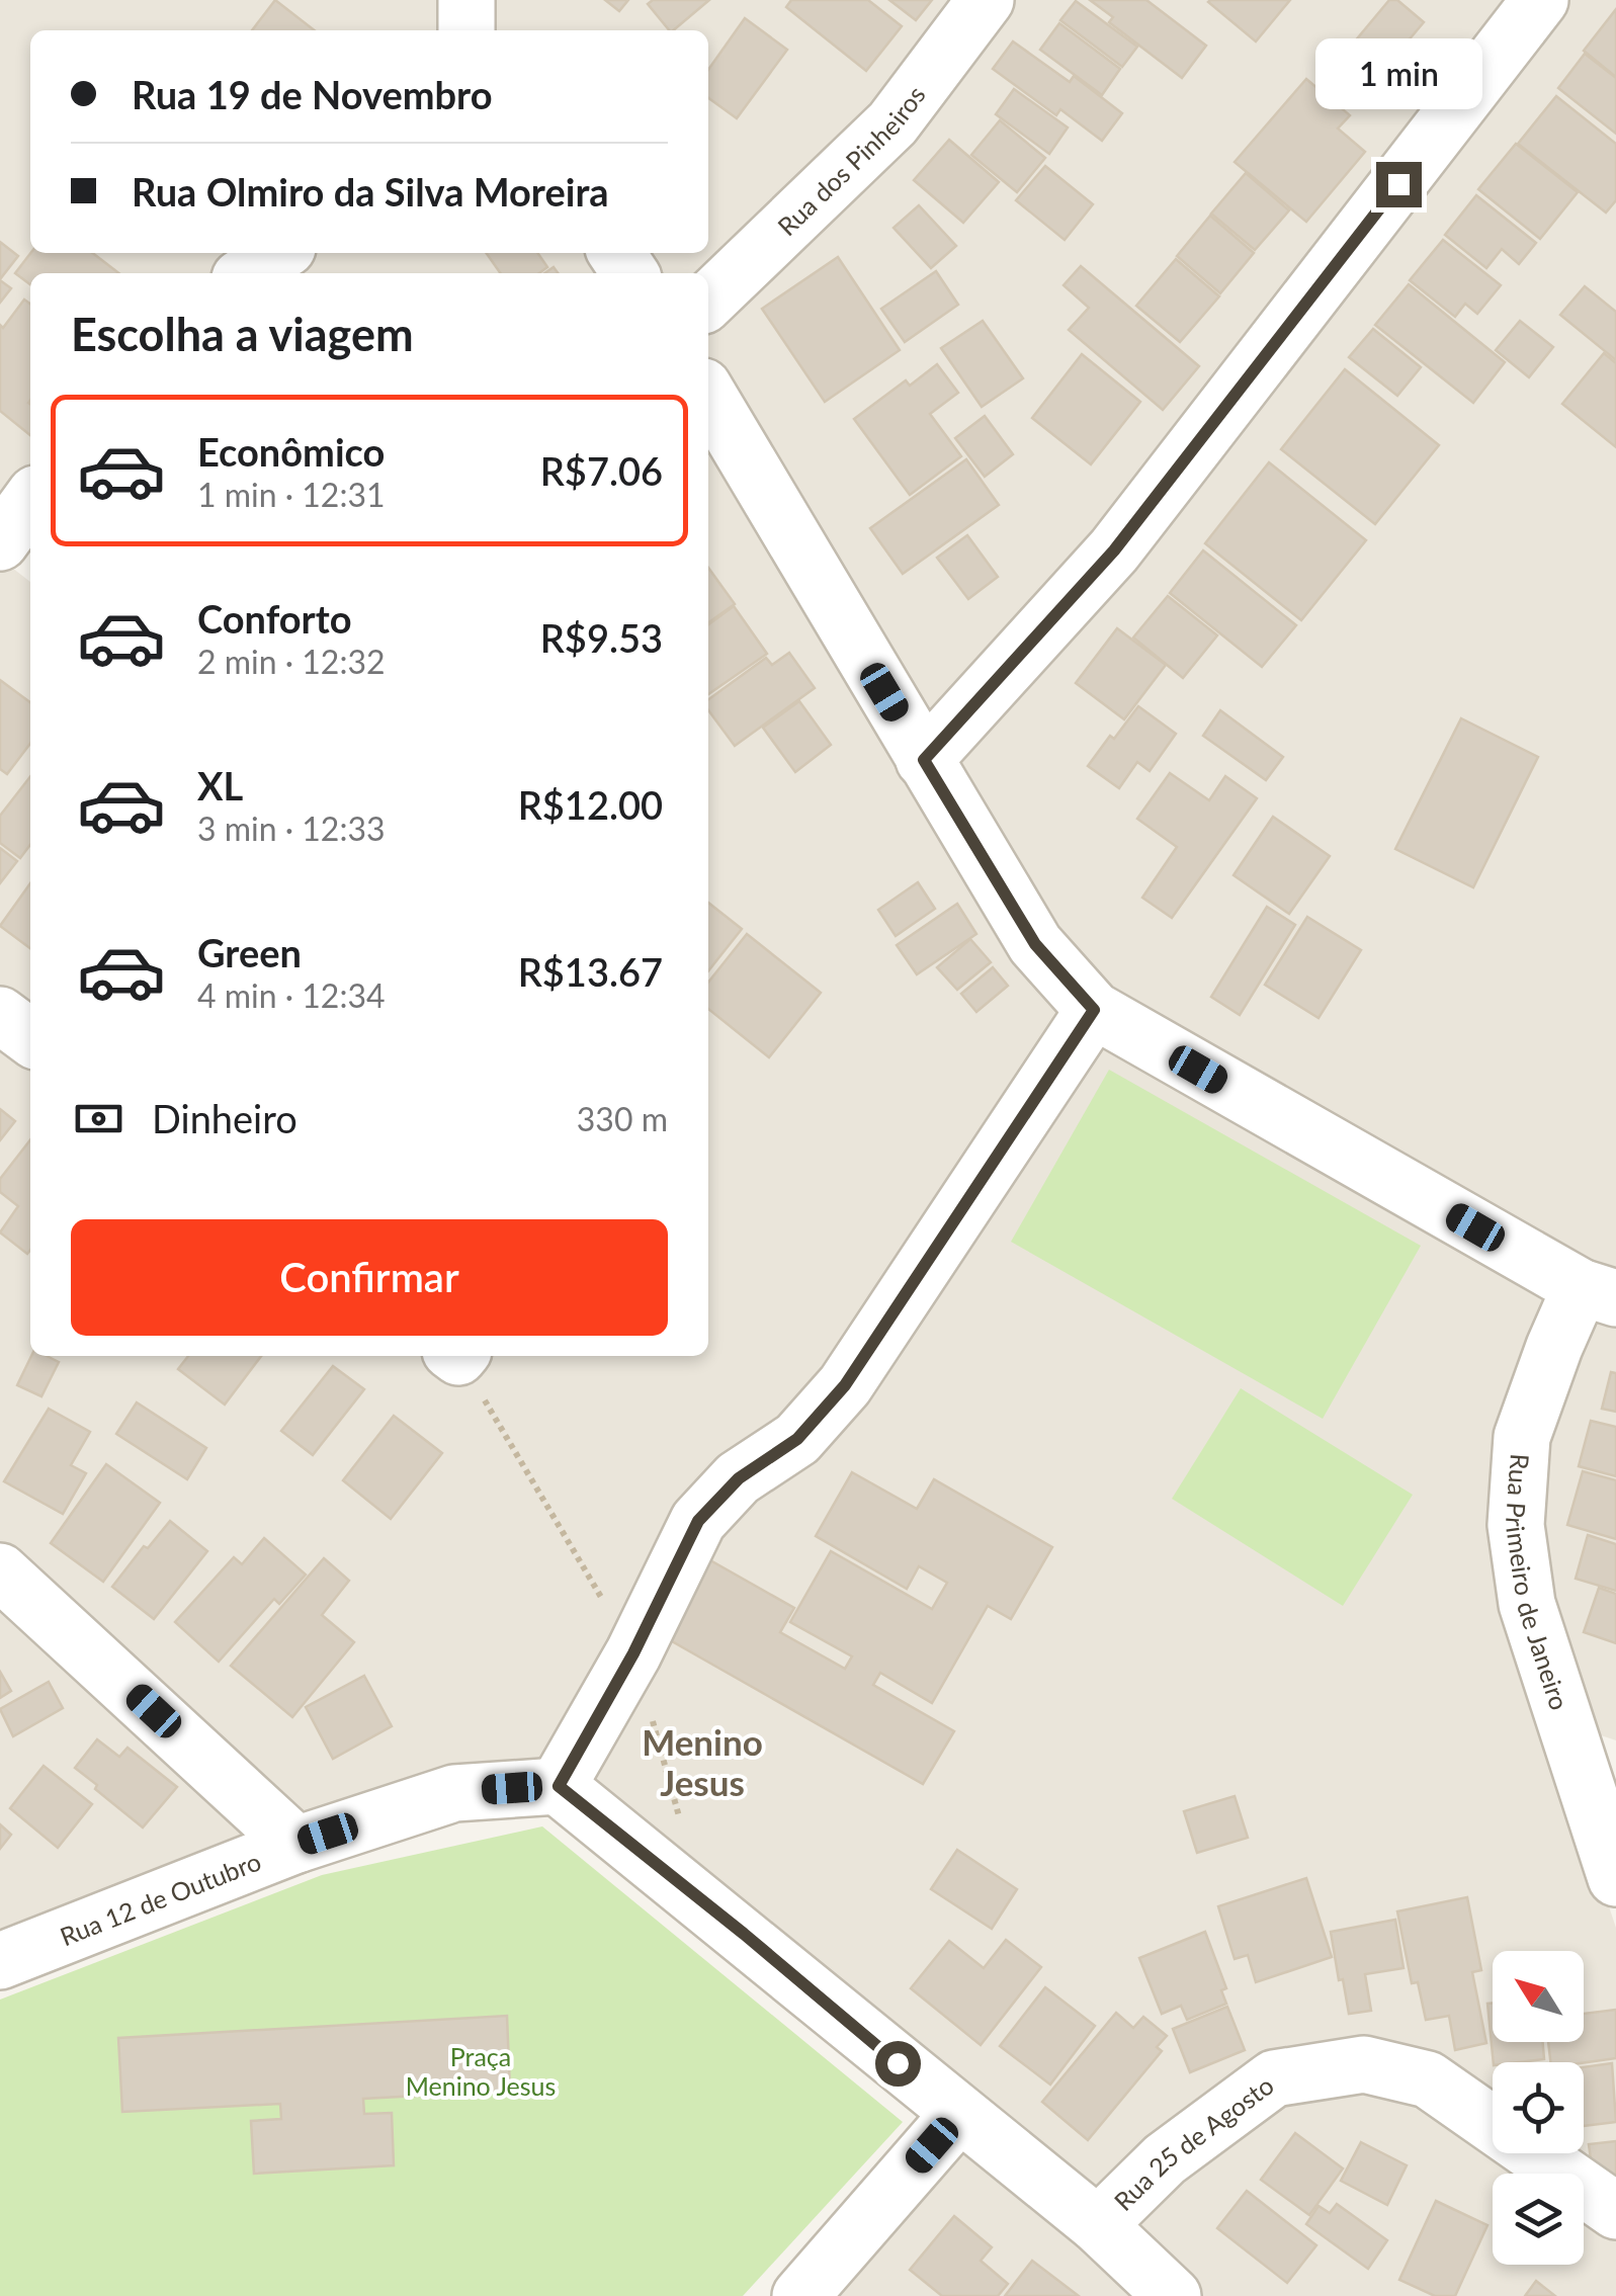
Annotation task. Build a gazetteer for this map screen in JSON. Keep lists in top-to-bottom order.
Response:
{
  "streets": {
    "street": [
      "Rua dos Pinheiros",
      "Rua Primeiro de Janeiro",
      "Rua 12 de Outubro",
      "Rua 25 de Agosto"
    ]
  },
  "districts": ["Menino Jesus"],
  "parks": ["Praça Menino Jesus"],
  "north": "top left",
  "page": {
    "banner": ["Rua 19 de Novembro", "Rua Olmiro da Silva Moreira"],
    "bubble": "1 min",
    "heading": "Escolha a viagem",
    "list": [
      {
        "name": "Econômico",
        "note": "1 min · 12:31",
        "value": "R$7.06"
      },
      {
        "name": "Conforto",
        "note": "2 min · 12:32",
        "value": "R$9.53"
      },
      {
        "name": "XL",
        "note": "3 min · 12:33",
        "value": "R$12.00"
      },
      {
        "name": "Green",
        "note": "4 min · 12:34",
        "value": "R$13.67"
      }
    ],
    "pay": ["Dinheiro", "330 m"],
    "buttons": "Confirmar"
  }
}
